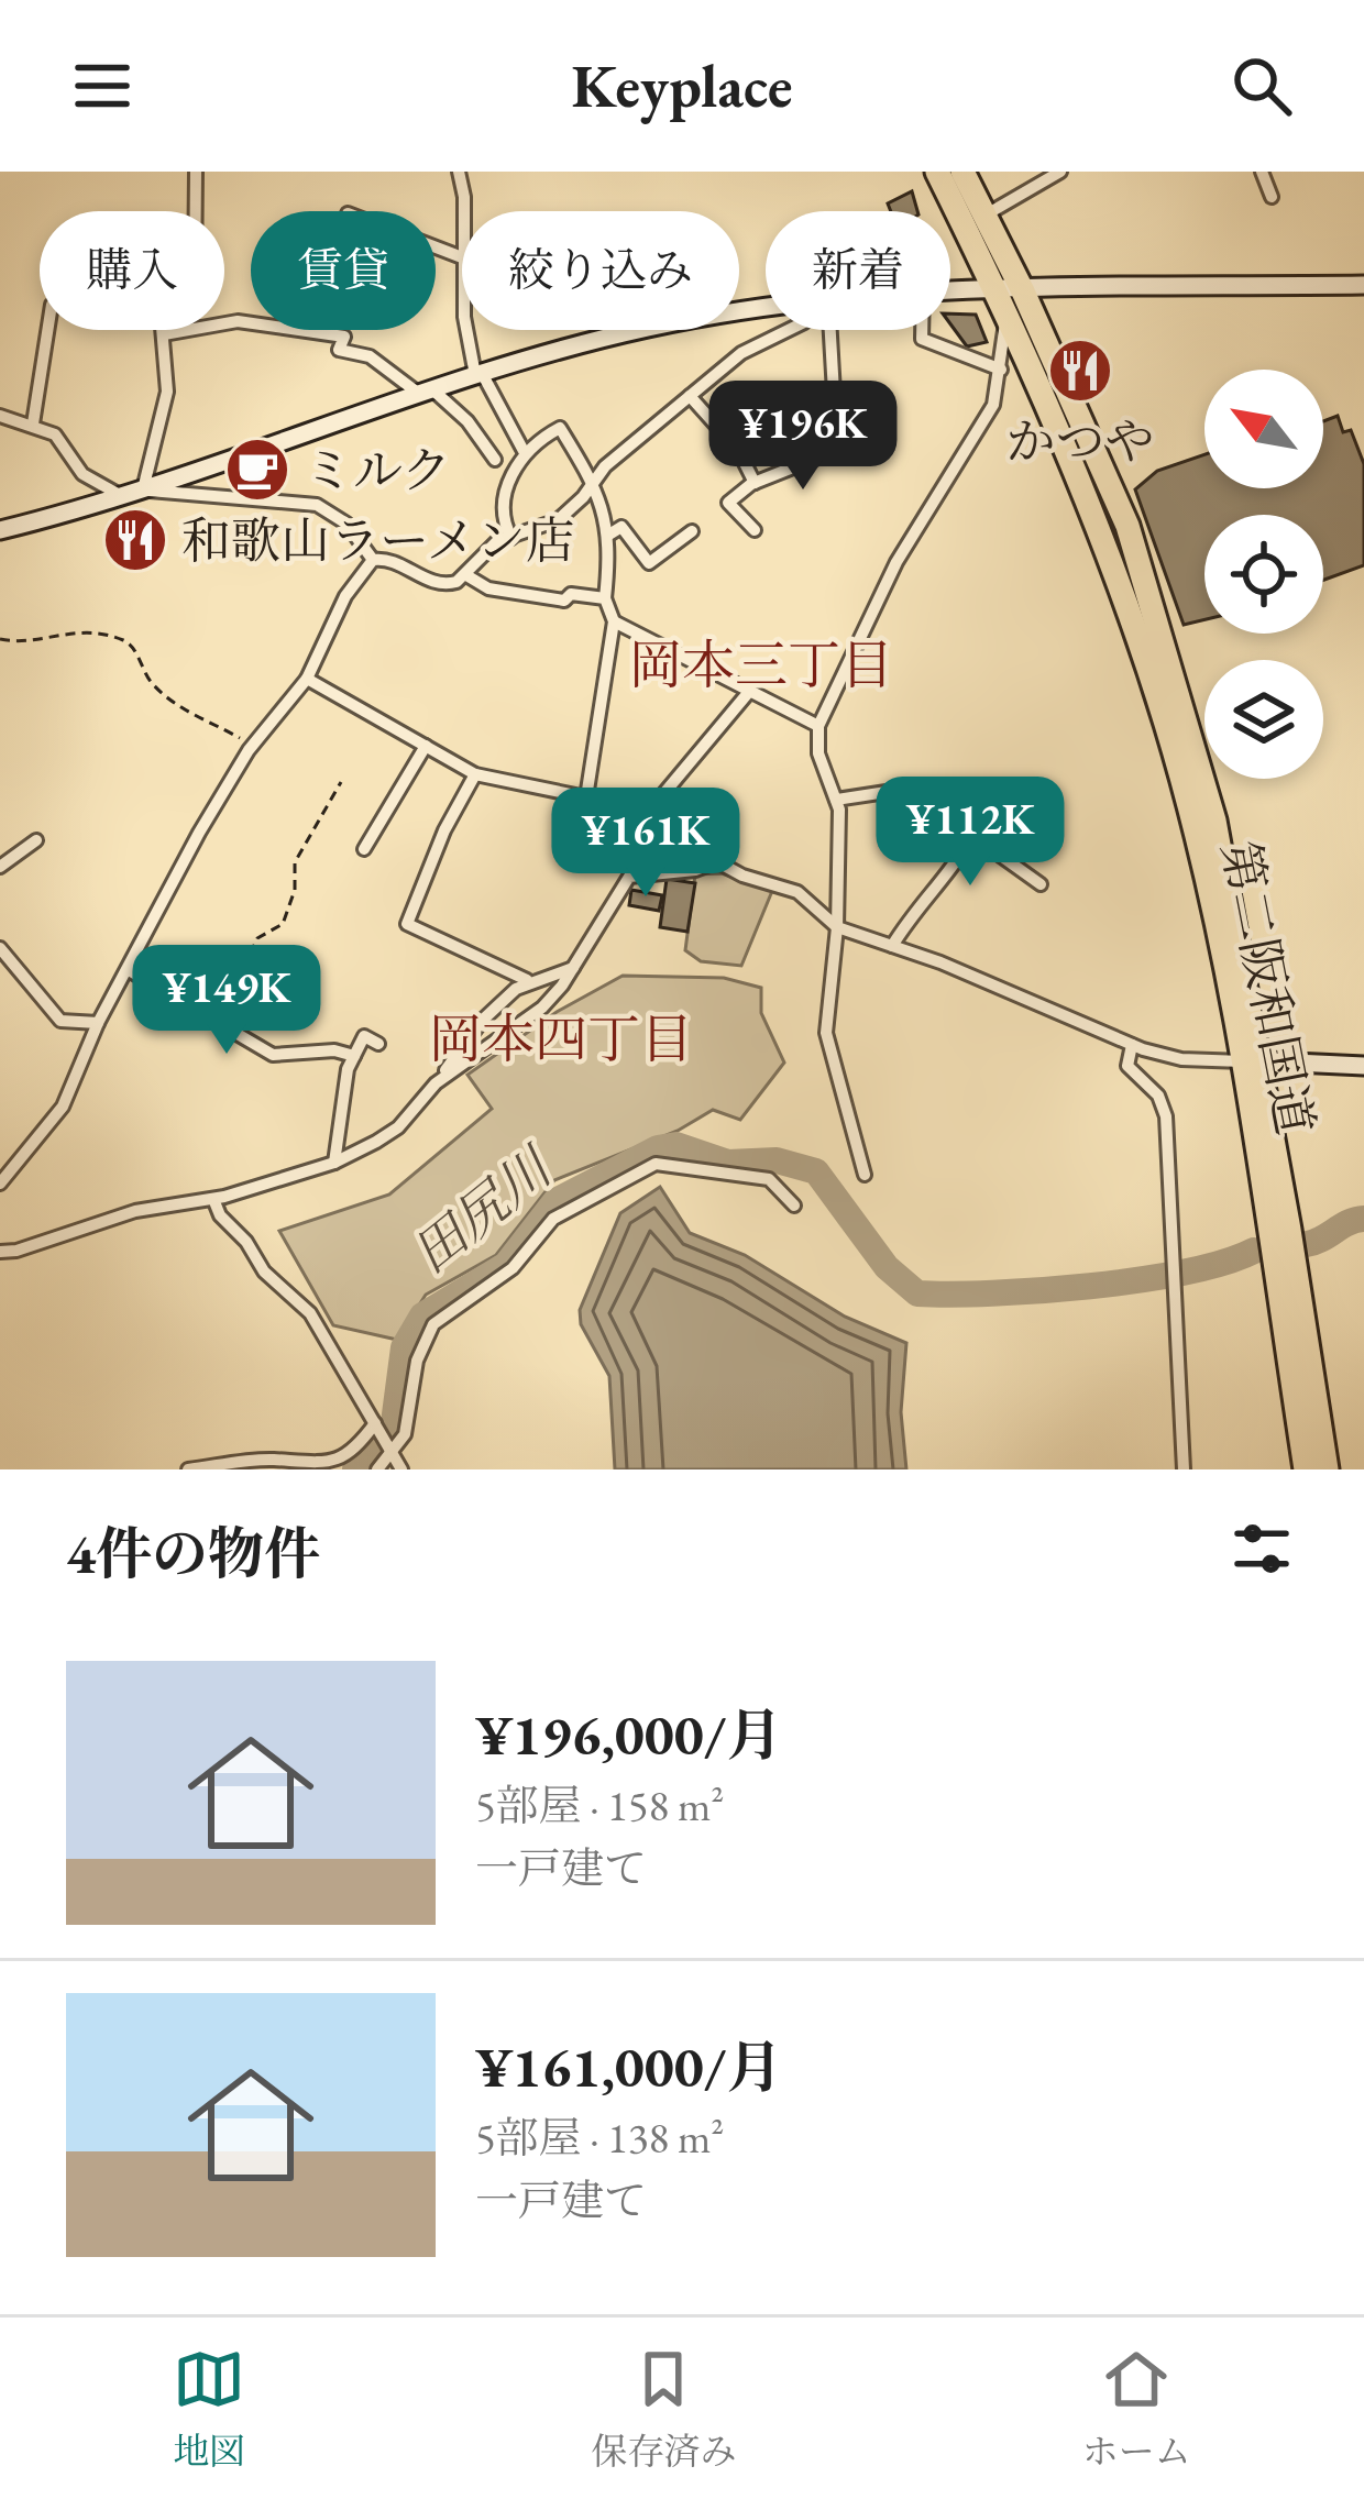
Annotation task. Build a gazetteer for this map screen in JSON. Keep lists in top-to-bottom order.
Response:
{
  "streets": {
    "highway": ["第二阪和国道"]
  },
  "districts": ["岡本三丁目", "岡本四丁目"],
  "water": ["田尻川"],
  "places": {
    "restaurant": ["かつや", "和歌山ラーメン店"],
    "cafe": ["ミルク"]
  },
  "north": "top left",
  "page": {
    "header": "Keyplace",
    "chip": [
      "購入",
      "賃貸",
      "絞り込み",
      "新着"
    ],
    "price": [
      "¥196K",
      "¥112K",
      "¥161K",
      "¥149K"
    ],
    "heading": "4件の物件",
    "list": [
      {
        "name": "¥196,000/月",
        "note": "5部屋 · 158 m² · 一戸建て"
      },
      {
        "name": "¥161,000/月",
        "note": "5部屋 · 138 m² · 一戸建て"
      }
    ],
    "tabs": ["地図", "保存済み", "ホーム"]
  }
}
